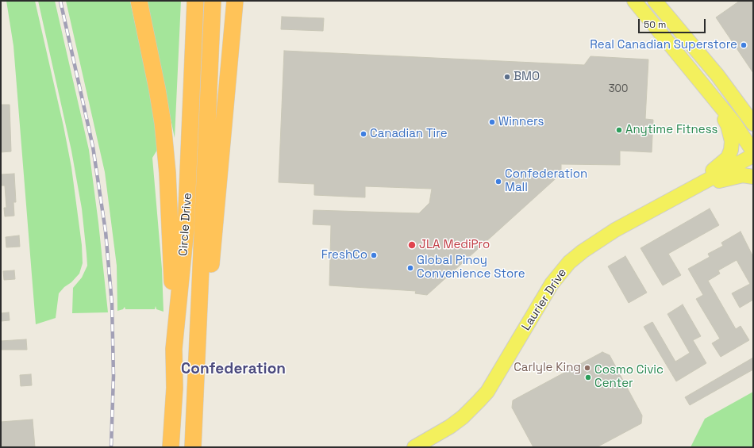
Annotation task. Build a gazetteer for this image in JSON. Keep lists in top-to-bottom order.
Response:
{
  "streets": {
    "highway": ["Circle Drive"],
    "main road": ["Laurier Drive"]
  },
  "districts": ["Confederation"],
  "places": [
    "Real Canadian Superstore",
    "BMO",
    "Winners",
    "Anytime Fitness",
    "Canadian Tire",
    "Confederation Mall",
    "JLA MediPro",
    "FreshCo",
    "Global Pinoy Convenience Store",
    "Carlyle King",
    "Cosmo Civic Center"
  ],
  "house_numbers": ["300"],
  "scale_bar": "50 m"
}
